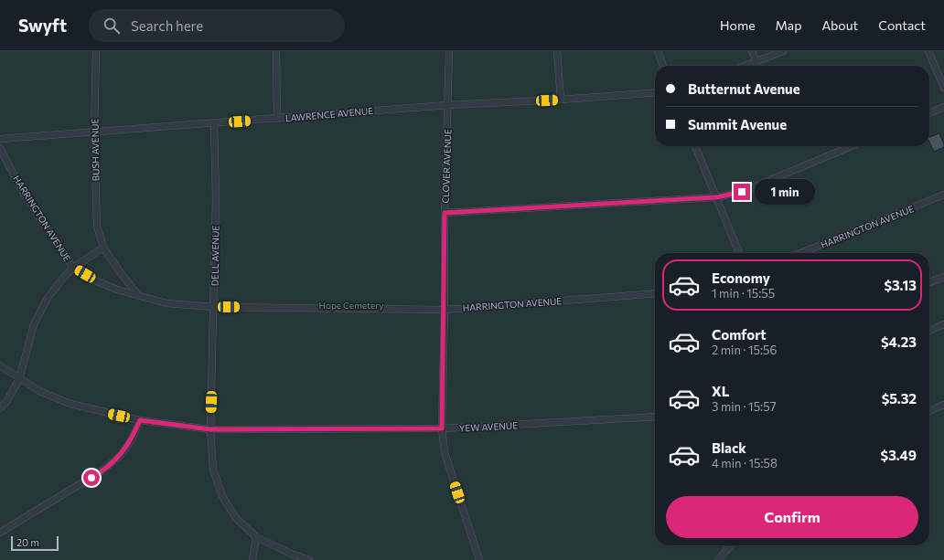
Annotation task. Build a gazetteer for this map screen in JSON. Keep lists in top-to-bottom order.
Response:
{
  "streets": {
    "lane": [
      "LAWRENCE AVENUE",
      "BUSH AVENUE",
      "CLOVER AVENUE",
      "HARRINGTON AVENUE",
      "DELL AVENUE",
      "YEW AVENUE"
    ]
  },
  "crossings": [
    ["LAWRENCE AVENUE", "BUSH AVENUE"],
    ["LAWRENCE AVENUE", "CLOVER AVENUE"],
    ["LAWRENCE AVENUE", "DELL AVENUE"],
    ["BUSH AVENUE", "HARRINGTON AVENUE"],
    ["CLOVER AVENUE", "HARRINGTON AVENUE"],
    ["CLOVER AVENUE", "YEW AVENUE"],
    ["HARRINGTON AVENUE", "DELL AVENUE"],
    ["DELL AVENUE", "YEW AVENUE"]
  ],
  "parks": ["Hope Cemetery"],
  "scale_bar": "20 m",
  "page": {
    "header": "Swyft",
    "search": "Search here",
    "nav": [
      "Home",
      "Map",
      "About",
      "Contact"
    ],
    "banner": ["Butternut Avenue", "Summit Avenue"],
    "bubble": "1 min",
    "list": [
      {
        "name": "Economy",
        "note": "1 min · 15:55",
        "value": "$3.13"
      },
      {
        "name": "Comfort",
        "note": "2 min · 15:56",
        "value": "$4.23"
      },
      {
        "name": "XL",
        "note": "3 min · 15:57",
        "value": "$5.32"
      },
      {
        "name": "Black",
        "note": "4 min · 15:58",
        "value": "$3.49"
      }
    ],
    "buttons": "Confirm",
    "scale": "20 m"
  }
}
